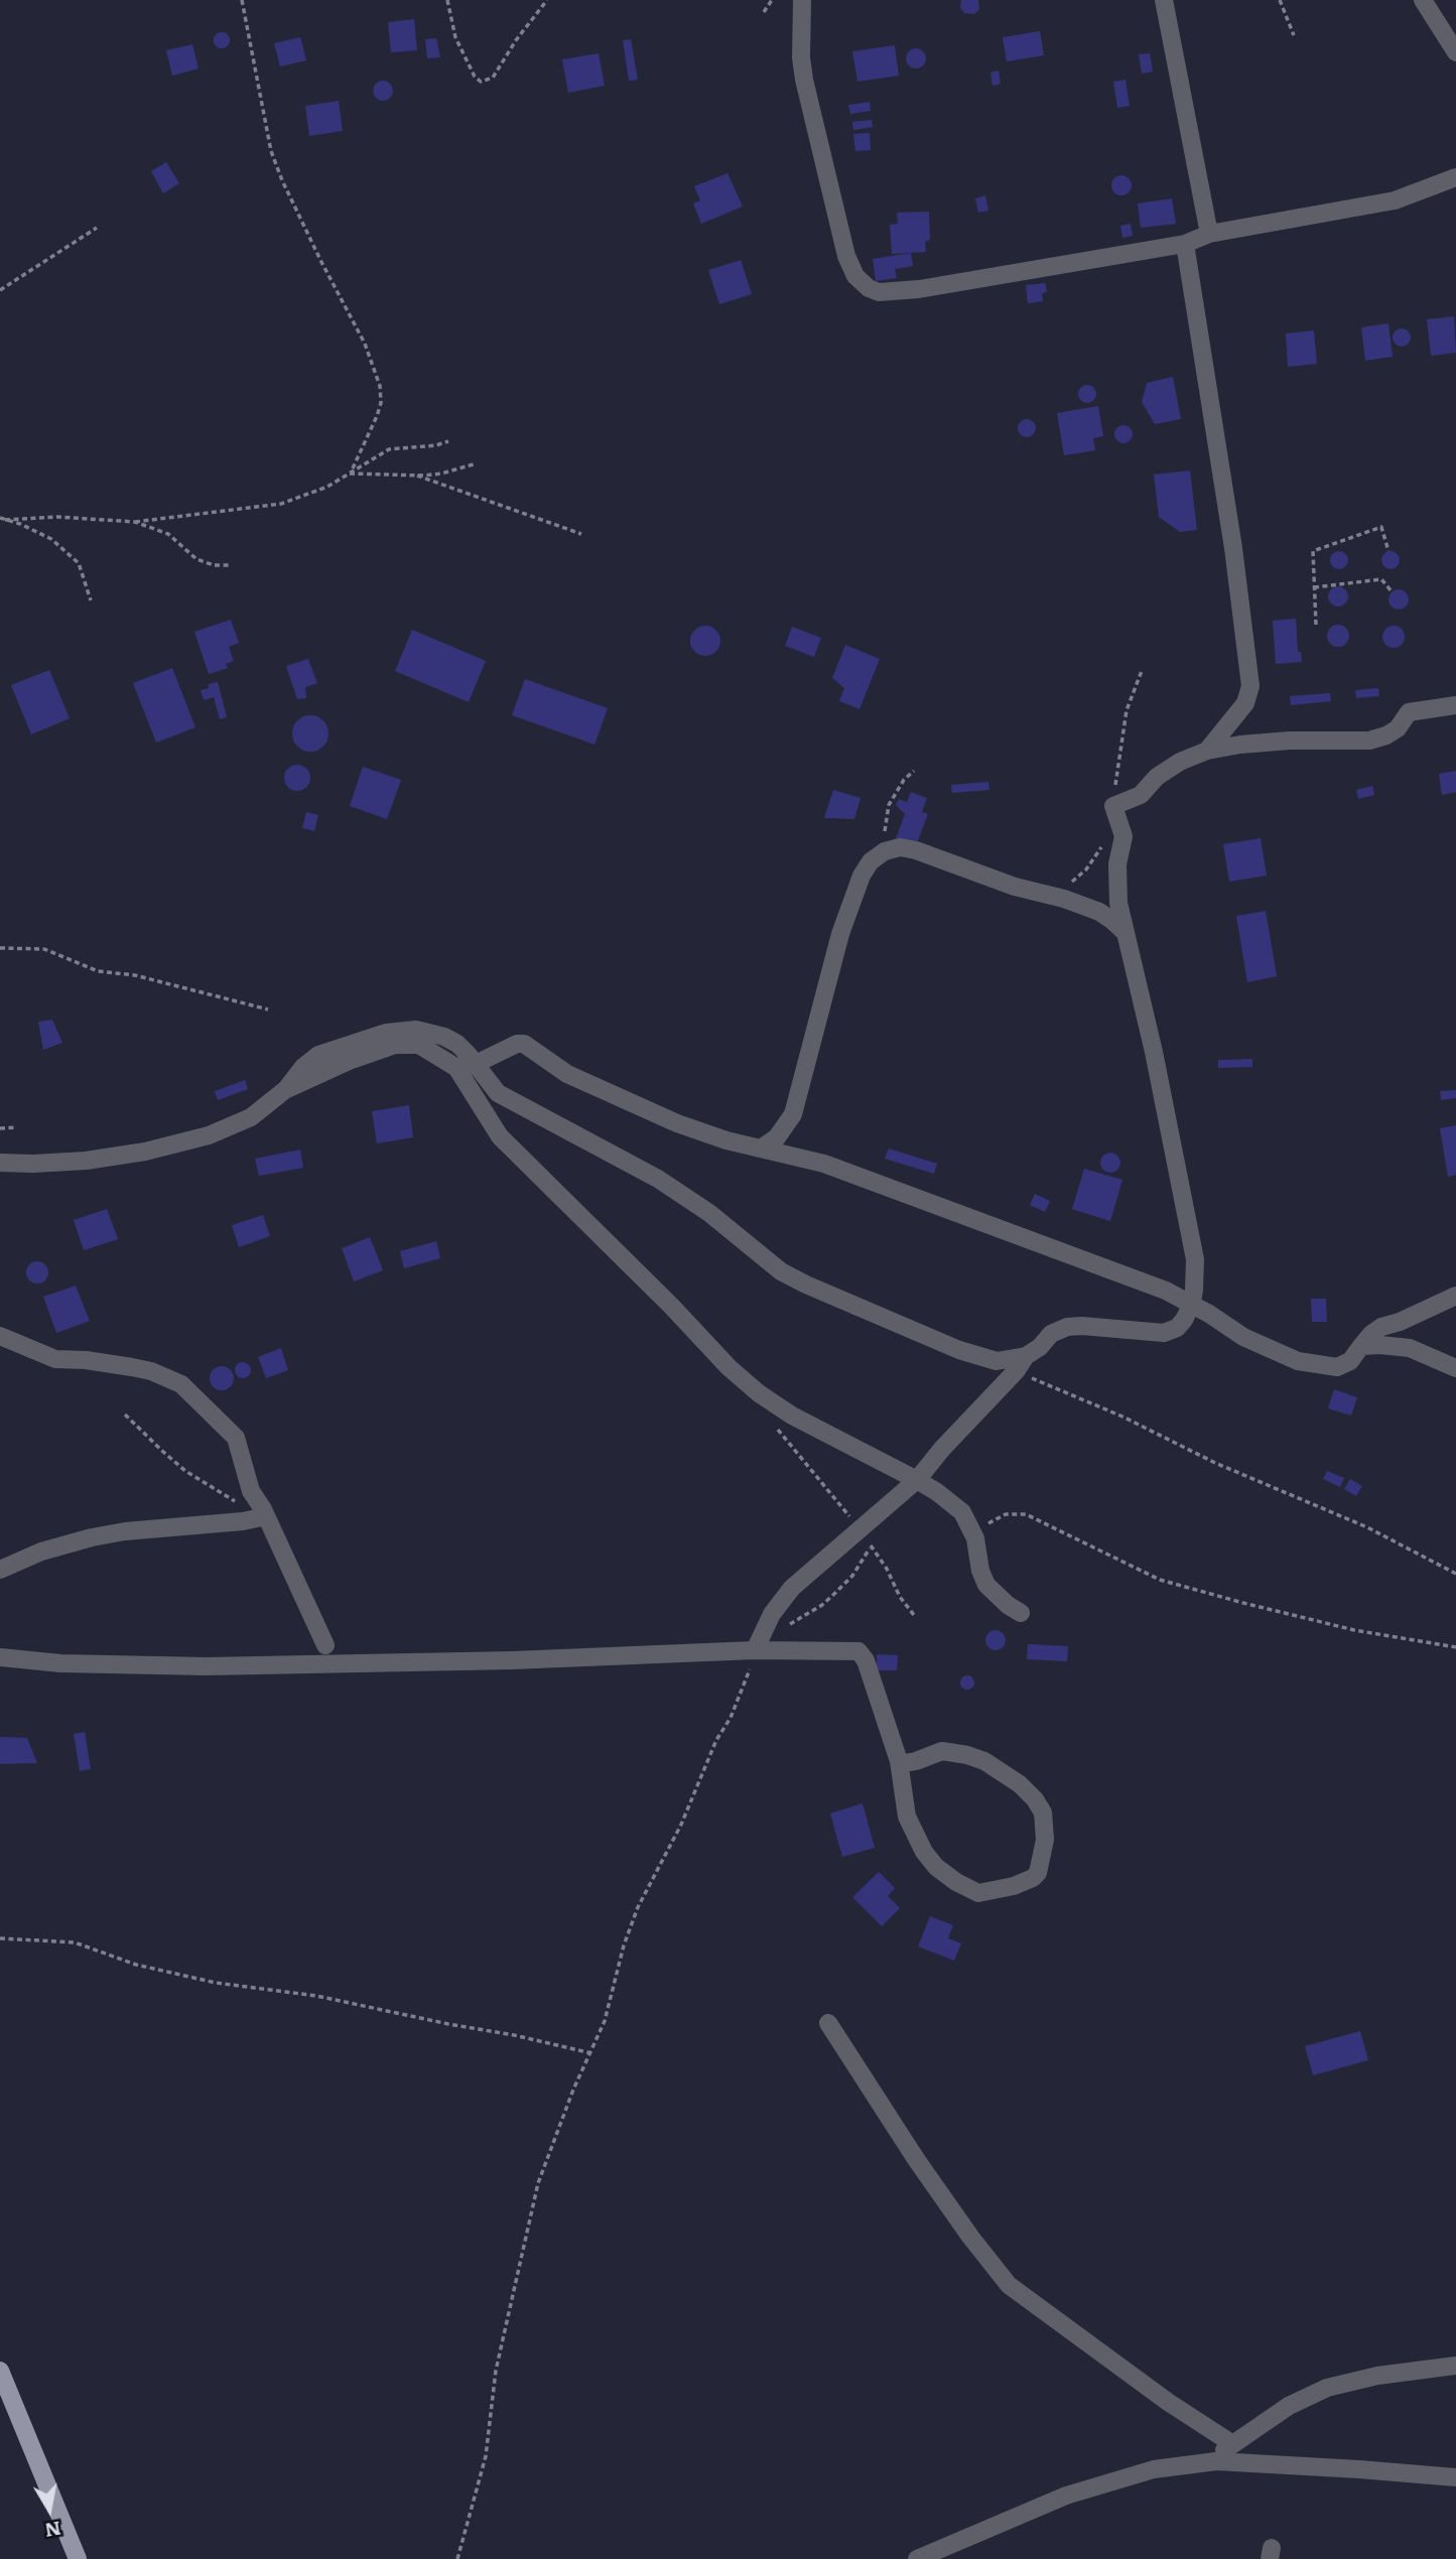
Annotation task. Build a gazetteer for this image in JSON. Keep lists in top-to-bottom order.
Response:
{
  "north": "bottom"
}
